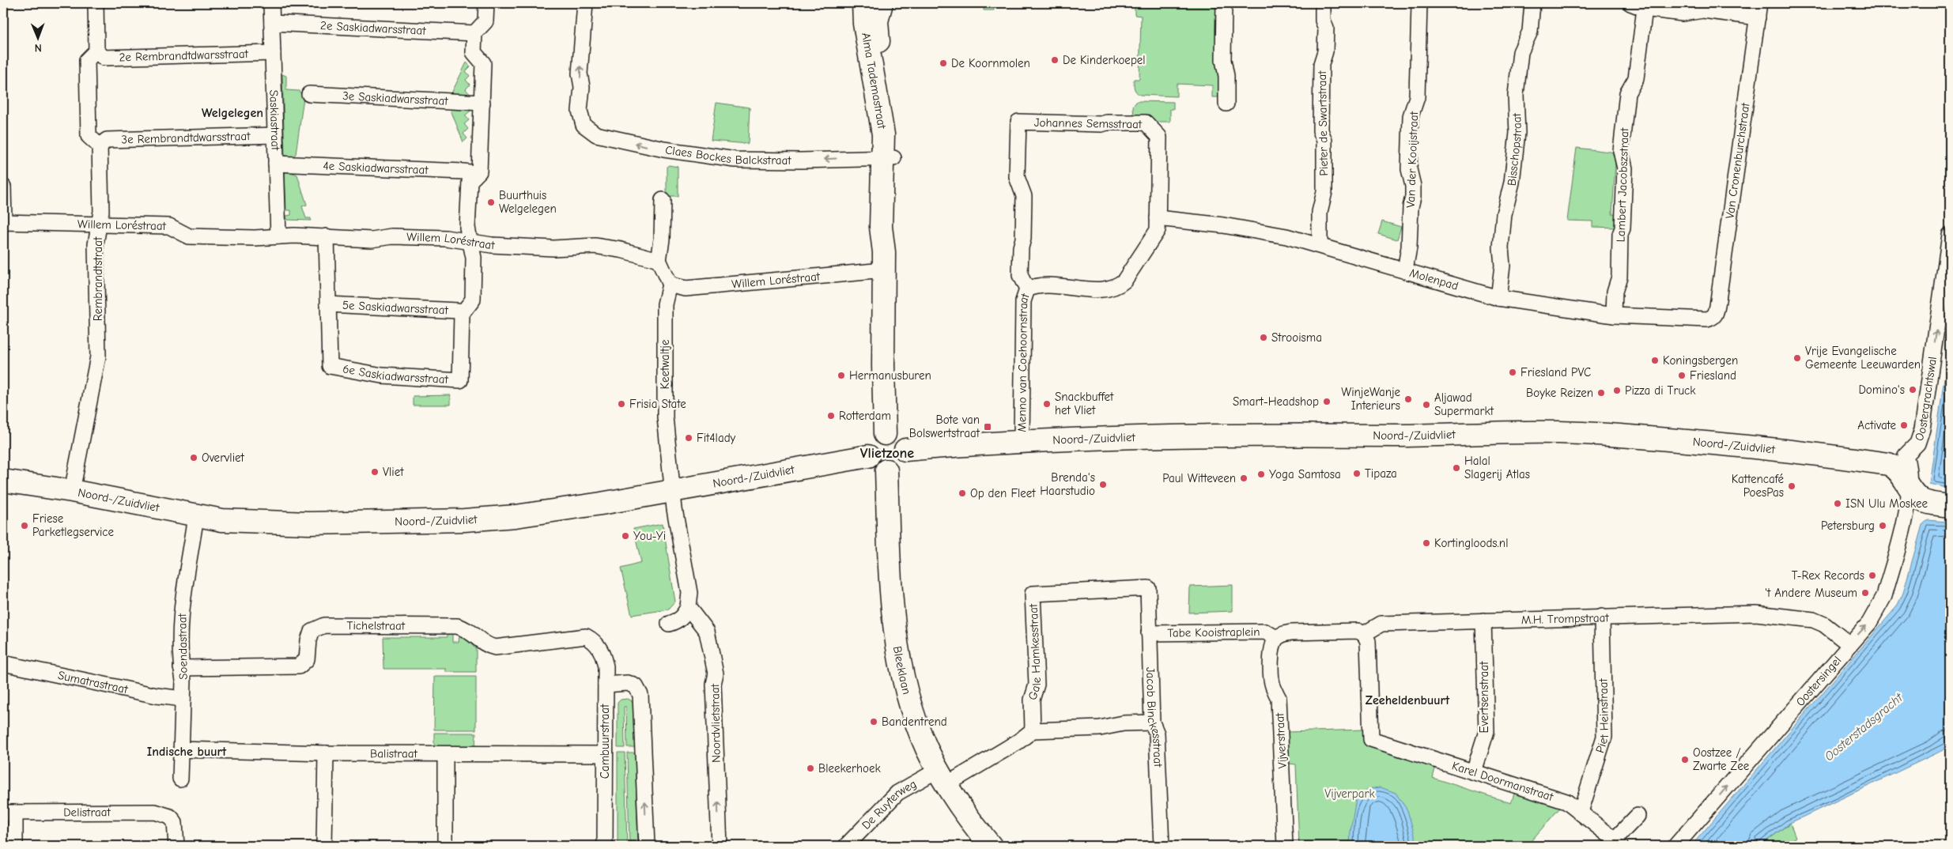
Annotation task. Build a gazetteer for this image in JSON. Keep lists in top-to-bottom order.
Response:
{
  "streets": {
    "main road": ["Alma Tademastraat", "Noord-/Zuidvliet", "Bleeklaan"],
    "street": [
      "2e Saskiadwarsstraat",
      "2e Rembrandtdwarsstraat",
      "3e Saskiadwarsstraat",
      "Saskiastraat",
      "Johannes Semsstraat",
      "Pieter de Swartstraat",
      "3e Rembrandtdwarsstraat",
      "Bisschopstraat",
      "Claes Bockes Balckstraat",
      "Van der Kooijstraat",
      "Van Cronenburchstraat",
      "4e Saskiadwarsstraat",
      "Lambert Jacobszstraat",
      "Willem Loréstraat",
      "Molenpad",
      "Rembrandtstraat",
      "5e Saskiadwarsstraat",
      "Menno van Coehoornstraat",
      "Keetwaltje",
      "6e Saskiadwarsstraat",
      "Oostergrachtswal",
      "M.H. Trompstraat",
      "Tichelstraat",
      "Tabe Kooistraplein",
      "Soendastraat",
      "Gale Hamkesstraat",
      "Oostersingel",
      "Sumatrastraat",
      "Evertsenstraat",
      "Piet Heinstraat",
      "Jacob Binckesstraat",
      "Noordvlietstraat",
      "Vijverstraat",
      "Cambuurstraat",
      "Balistraat",
      "Karel Doormanstraat",
      "De Ruyterweg",
      "Delistraat"
    ]
  },
  "crossings": [
    ["2e Saskiadwarsstraat", "Saskiastraat"],
    ["2e Rembrandtdwarsstraat", "Saskiastraat"],
    ["Alma Tademastraat", "Claes Bockes Balckstraat"],
    ["Saskiastraat", "3e Rembrandtdwarsstraat"],
    ["Saskiastraat", "4e Saskiadwarsstraat"],
    ["Saskiastraat", "Willem Loréstraat"],
    ["Johannes Semsstraat", "Molenpad"],
    ["Johannes Semsstraat", "Menno van Coehoornstraat"],
    ["Pieter de Swartstraat", "Molenpad"],
    ["3e Rembrandtdwarsstraat", "Rembrandtstraat"],
    ["Bisschopstraat", "Molenpad"],
    ["Van der Kooijstraat", "Molenpad"],
    ["Van Cronenburchstraat", "Molenpad"],
    ["Lambert Jacobszstraat", "Molenpad"],
    ["Willem Loréstraat", "Rembrandtstraat"],
    ["Willem Loréstraat", "Keetwaltje"],
    ["Rembrandtstraat", "Noord-/Zuidvliet"],
    ["5e Saskiadwarsstraat", "6e Saskiadwarsstraat"],
    ["Menno van Coehoornstraat", "Noord-/Zuidvliet"],
    ["Keetwaltje", "Noord-/Zuidvliet"],
    ["Oostergrachtswal", "Noord-/Zuidvliet"],
    ["Oostergrachtswal", "Oostersingel"],
    ["Noord-/Zuidvliet", "Soendastraat"],
    ["Noord-/Zuidvliet", "Bleeklaan"],
    ["Noord-/Zuidvliet", "Oostersingel"],
    ["M.H. Trompstraat", "Oostersingel"],
    ["M.H. Trompstraat", "Evertsenstraat"],
    ["M.H. Trompstraat", "Piet Heinstraat"],
    ["M.H. Trompstraat", "Karel Doormanstraat"],
    ["Tichelstraat", "Soendastraat"],
    ["Tichelstraat", "Cambuurstraat"],
    ["Tabe Kooistraplein", "Jacob Binckesstraat"],
    ["Tabe Kooistraplein", "Vijverstraat"],
    ["Soendastraat", "Sumatrastraat"],
    ["Soendastraat", "Balistraat"],
    ["Gale Hamkesstraat", "Jacob Binckesstraat"],
    ["Gale Hamkesstraat", "De Ruyterweg"],
    ["Bleeklaan", "De Ruyterweg"],
    ["Evertsenstraat", "Karel Doormanstraat"],
    ["Piet Heinstraat", "Karel Doormanstraat"],
    ["Cambuurstraat", "Balistraat"]
  ],
  "one_way": ["Oostergrachtswal", "Oostersingel", "Noordvlietstraat"],
  "districts": [
    "Welgelegen",
    "Vlietzone",
    "Zeeheldenbuurt",
    "Indische buurt"
  ],
  "water": ["Oosterstadsgracht"],
  "parks": ["Vijverpark"],
  "places": {
    "other": [
      "De Kinderkoepel",
      "De Koornmolen",
      "Buurthuis Welgelegen",
      "Strooisma",
      "Vrije Evangelische Gemeente Leeuwarden",
      "Koningsbergen",
      "Friesland PVC",
      "Hermanusburen",
      "Friesland",
      "Domino's",
      "Pizza di Truck",
      "Boyke Reizen",
      "WinjeWanje Interieurs",
      "Smart-Headshop",
      "Frisia State",
      "Snackbuffet het Vliet",
      "Aljawad Supermarkt",
      "Rotterdam",
      "Activate",
      "Fit4lady",
      "Overvliet",
      "Halal Slagerij Atlas",
      "Vliet",
      "Tipaza",
      "Yoga Samtosa",
      "Paul Witteveen",
      "Brenda's Haarstudio",
      "Kattencafé PoesPas",
      "Op den Fleet",
      "ISN Ulu Moskee",
      "Friese Parketlegservice",
      "Petersburg",
      "You-Yi",
      "Kortingloods.nl",
      "T-Rex Records",
      "'t Andere Museum",
      "Bandentrend",
      "Oostzee / Zwarte Zee",
      "Bleekerhoek"
    ],
    "transit": ["Bote van Bolswertstraat"]
  },
  "north": "bottom"
}
